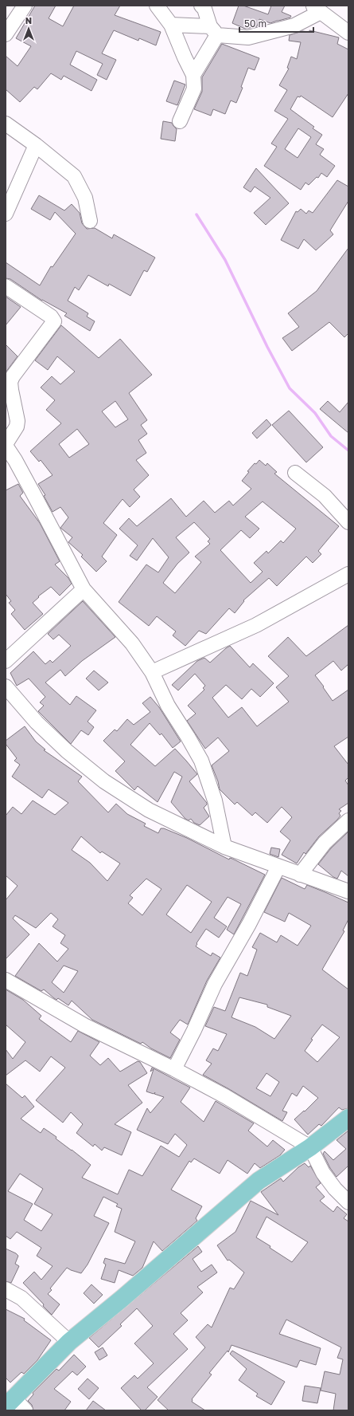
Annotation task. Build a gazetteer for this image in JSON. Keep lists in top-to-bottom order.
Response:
{
  "scale_bar": "50 m",
  "north": "top"
}
